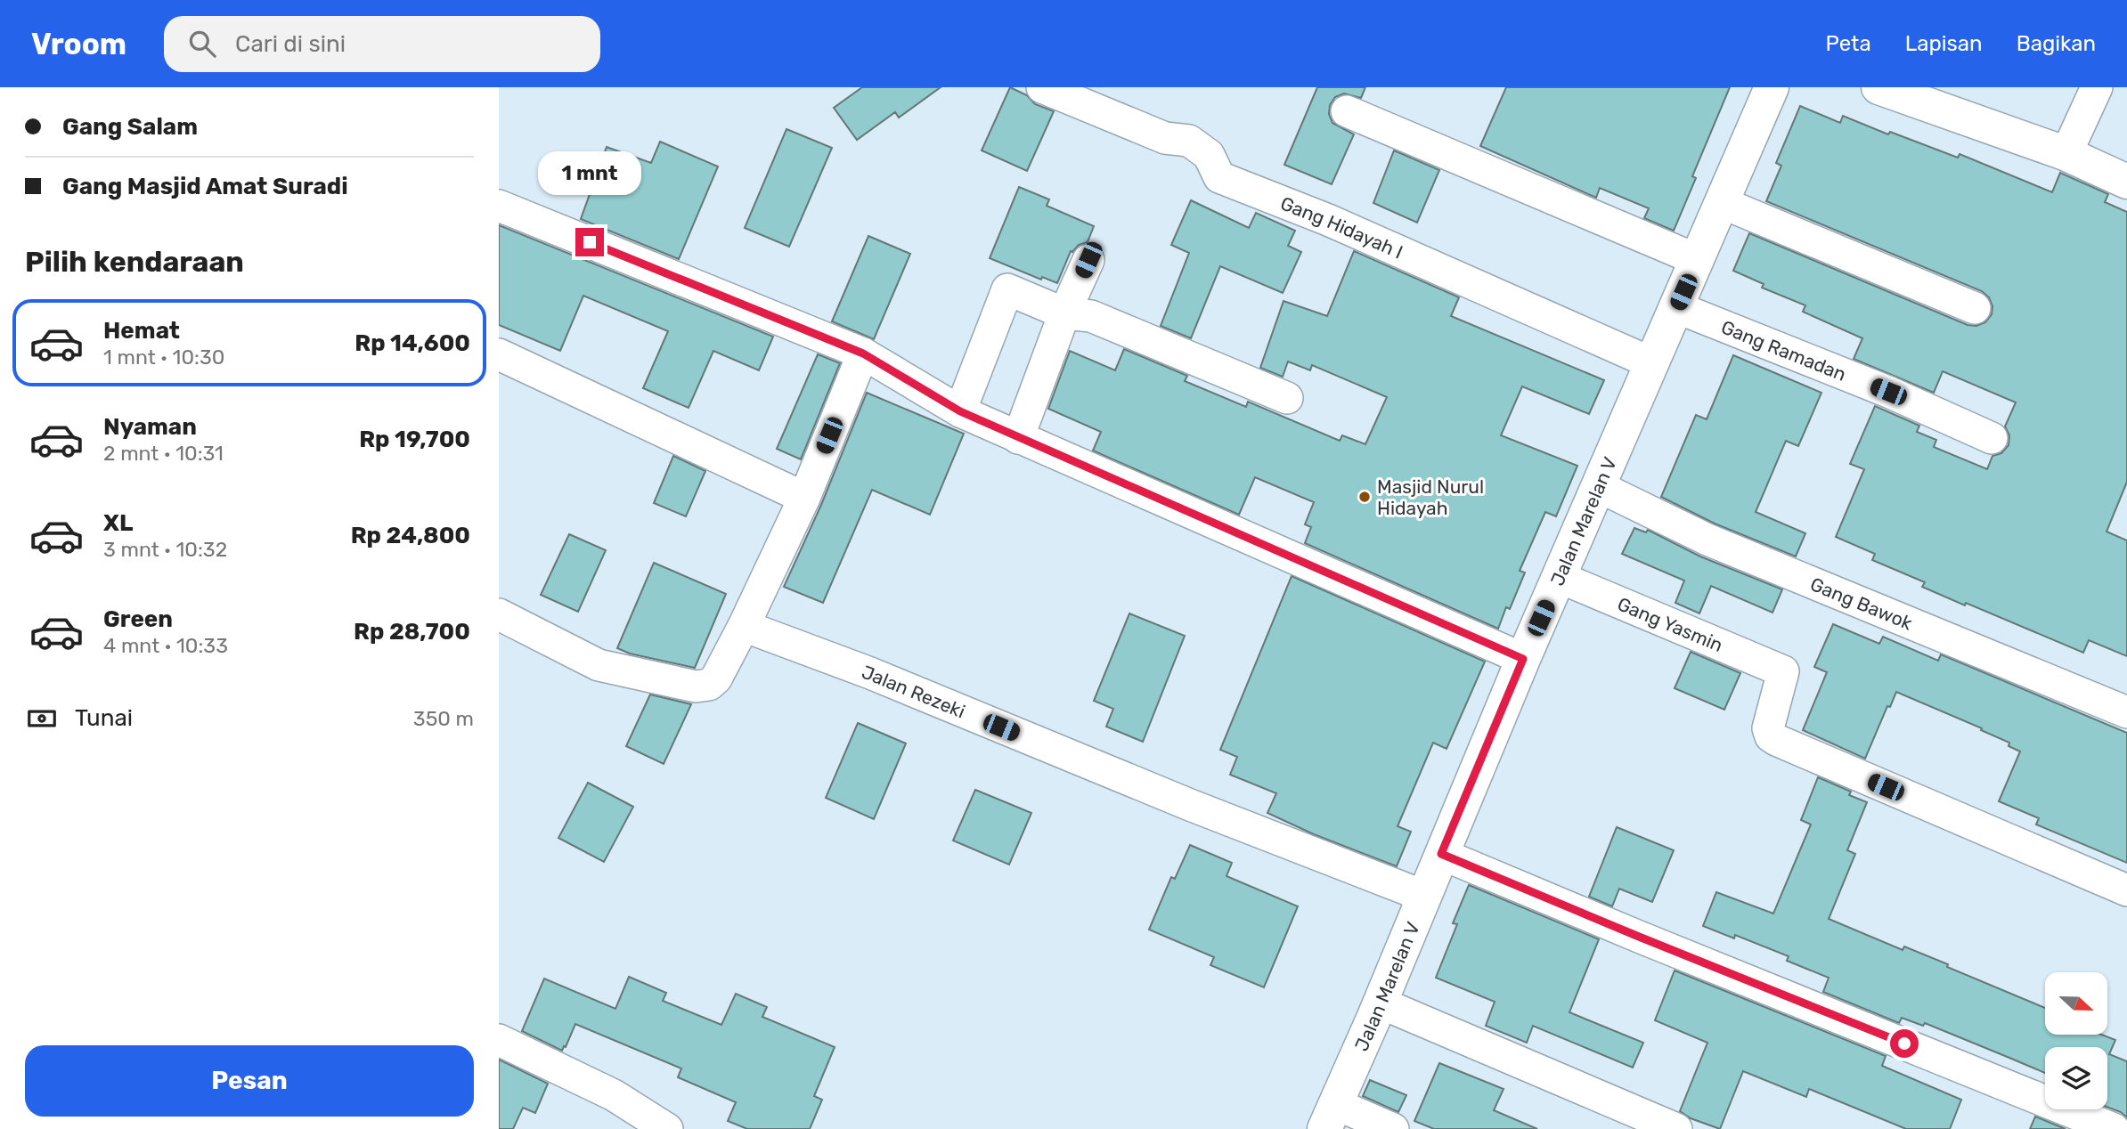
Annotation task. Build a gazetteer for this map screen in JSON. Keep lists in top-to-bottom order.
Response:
{
  "streets": {
    "street": [
      "Gang Hidayah I",
      "Gang Ramadan",
      "Jalan Marelan V",
      "Gang Bawok",
      "Gang Yasmin",
      "Jalan Rezeki"
    ]
  },
  "crossings": [
    ["Gang Hidayah I", "Jalan Marelan V"],
    ["Gang Ramadan", "Jalan Marelan V"],
    ["Jalan Marelan V", "Gang Bawok"],
    ["Jalan Marelan V", "Gang Yasmin"],
    ["Jalan Marelan V", "Jalan Rezeki"]
  ],
  "places": ["Masjid Nurul Hidayah"],
  "north": "right",
  "page": {
    "header": "Vroom",
    "search": "Cari di sini",
    "nav": ["Peta", "Lapisan", "Bagikan"],
    "banner": ["Gang Salam", "Gang Masjid Amat Suradi"],
    "bubble": "1 mnt",
    "heading": "Pilih kendaraan",
    "list": [
      {
        "name": "Hemat",
        "note": "1 mnt · 10:30",
        "value": "Rp 14,600"
      },
      {
        "name": "Nyaman",
        "note": "2 mnt · 10:31",
        "value": "Rp 19,700"
      },
      {
        "name": "XL",
        "note": "3 mnt · 10:32",
        "value": "Rp 24,800"
      },
      {
        "name": "Green",
        "note": "4 mnt · 10:33",
        "value": "Rp 28,700"
      }
    ],
    "pay": ["Tunai", "350 m"],
    "buttons": "Pesan"
  }
}
